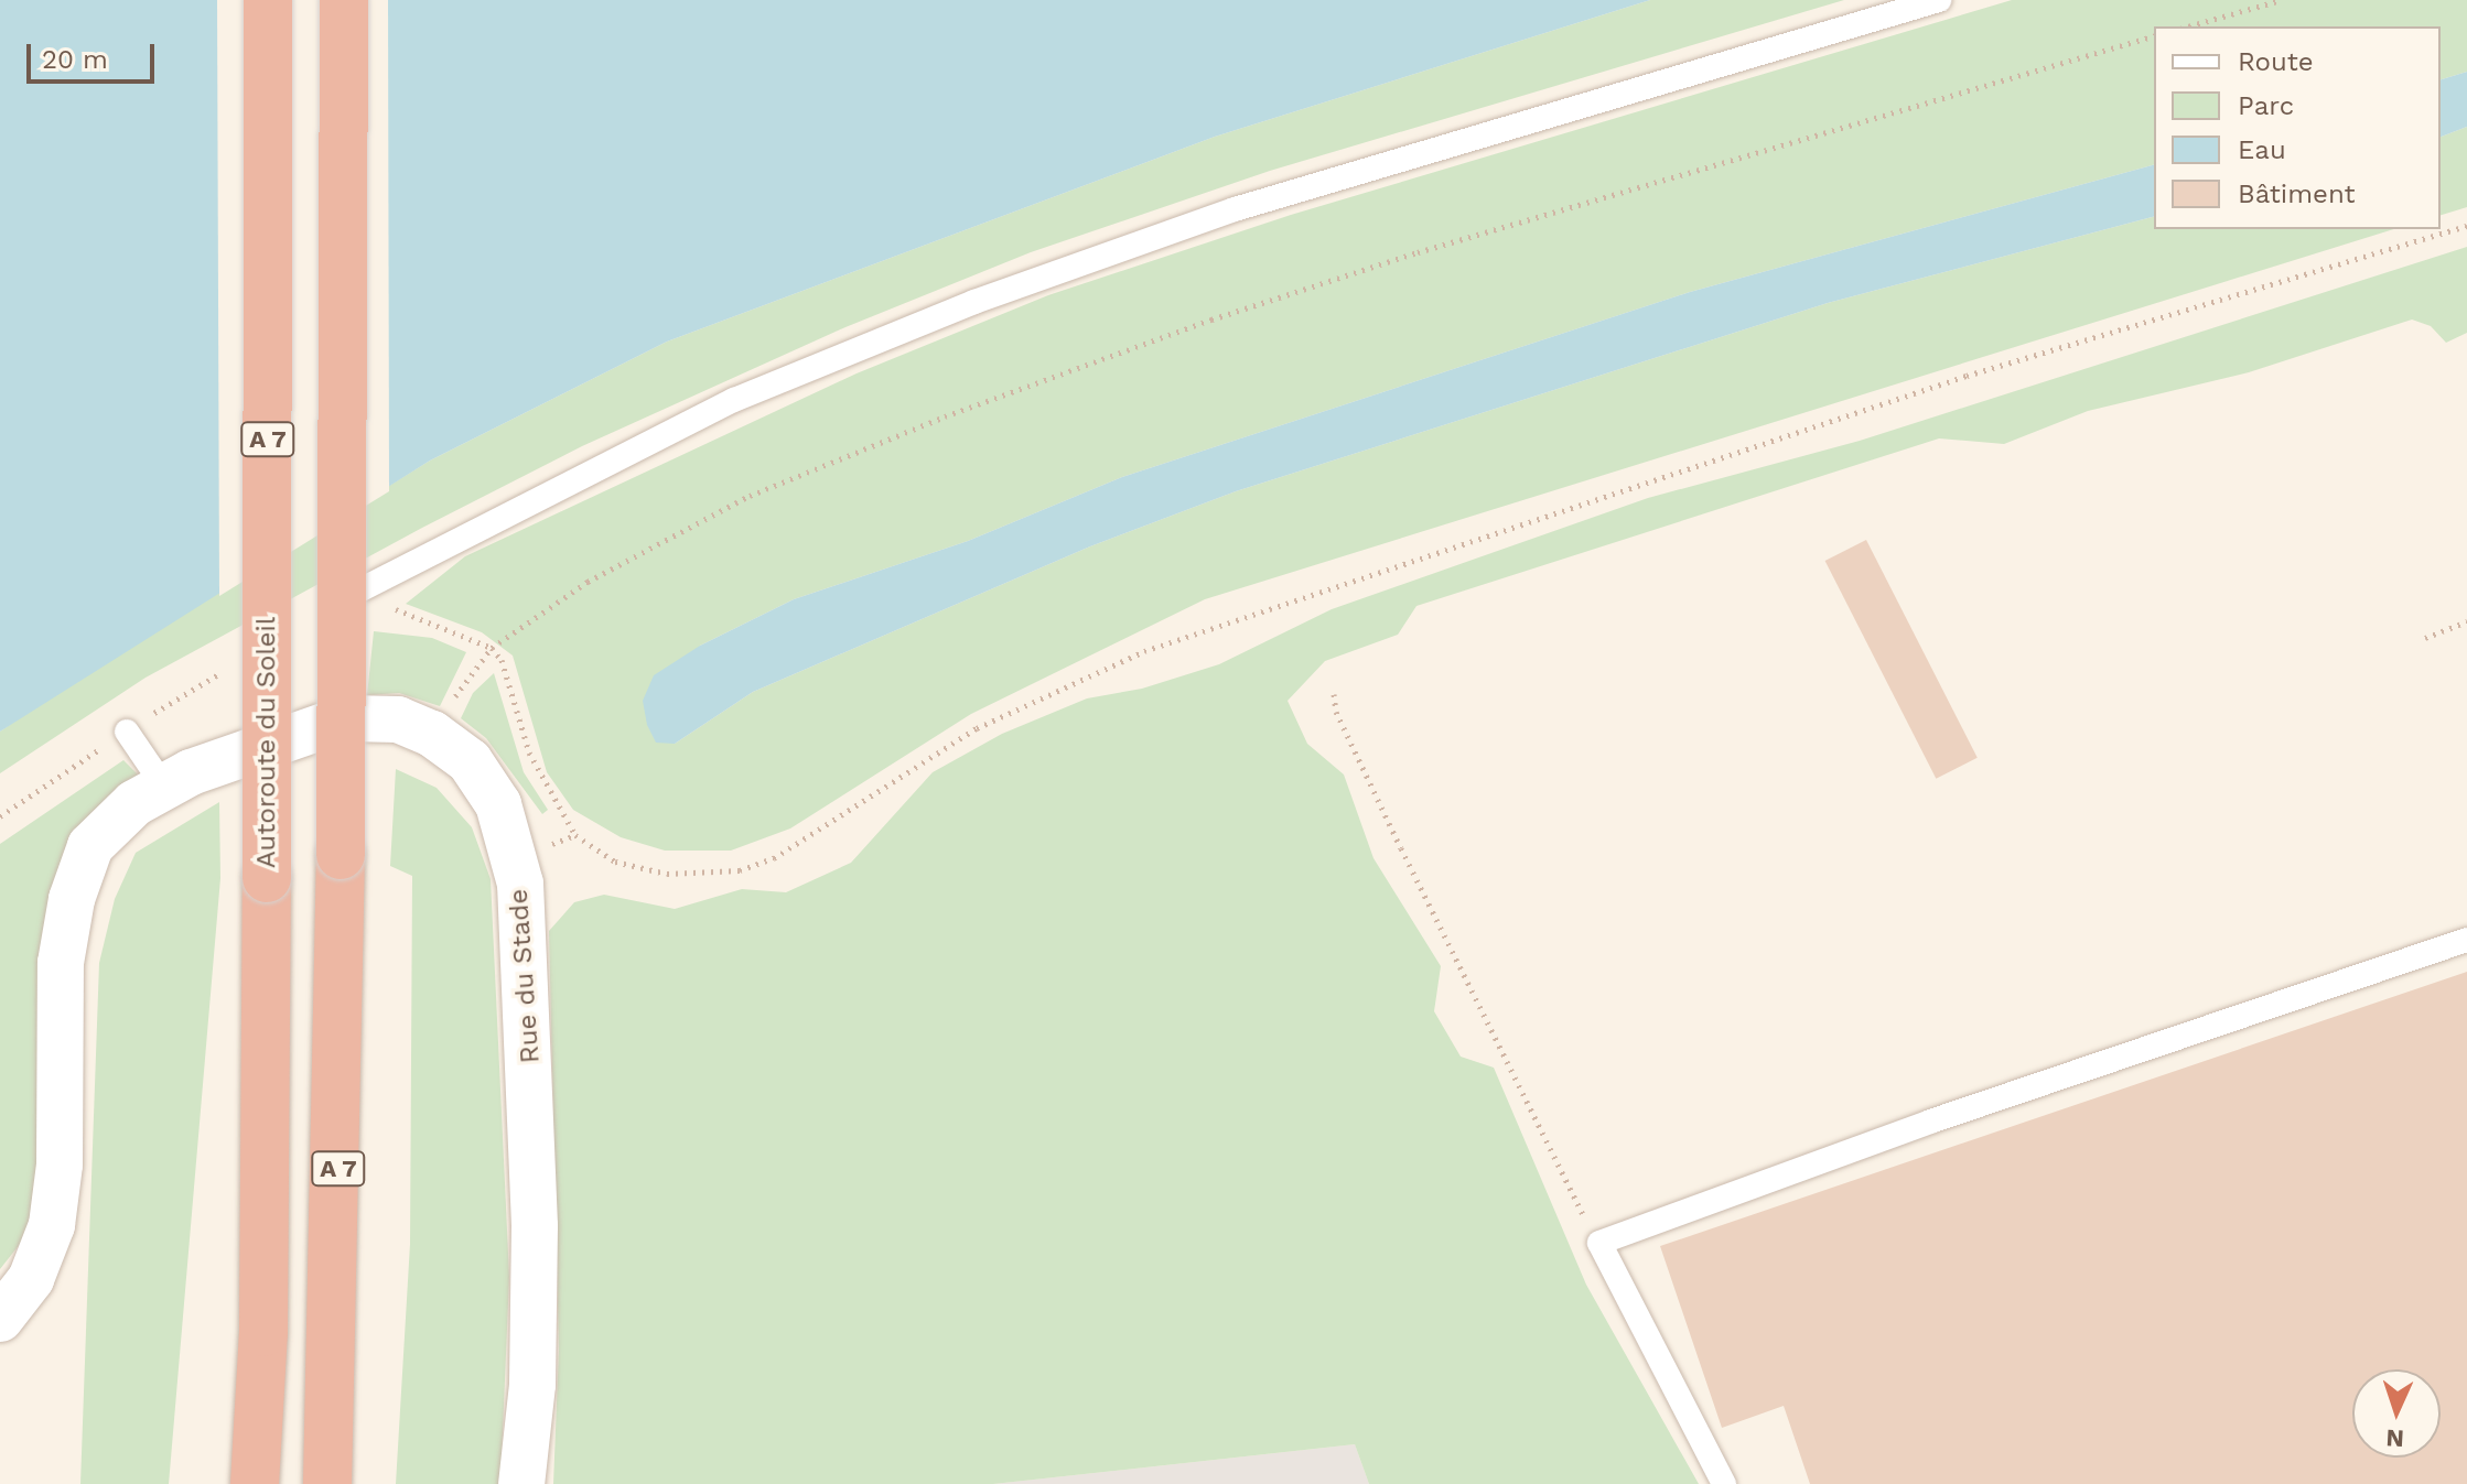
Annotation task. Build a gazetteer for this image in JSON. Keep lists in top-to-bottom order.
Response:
{
  "streets": {
    "highway": ["A 7", "Autoroute du Soleil"],
    "street": ["Rue du Stade"]
  },
  "legend": [
    "Route",
    "Parc",
    "Eau",
    "Bâtiment"
  ],
  "scale_bar": "20 m",
  "north": "bottom"
}
